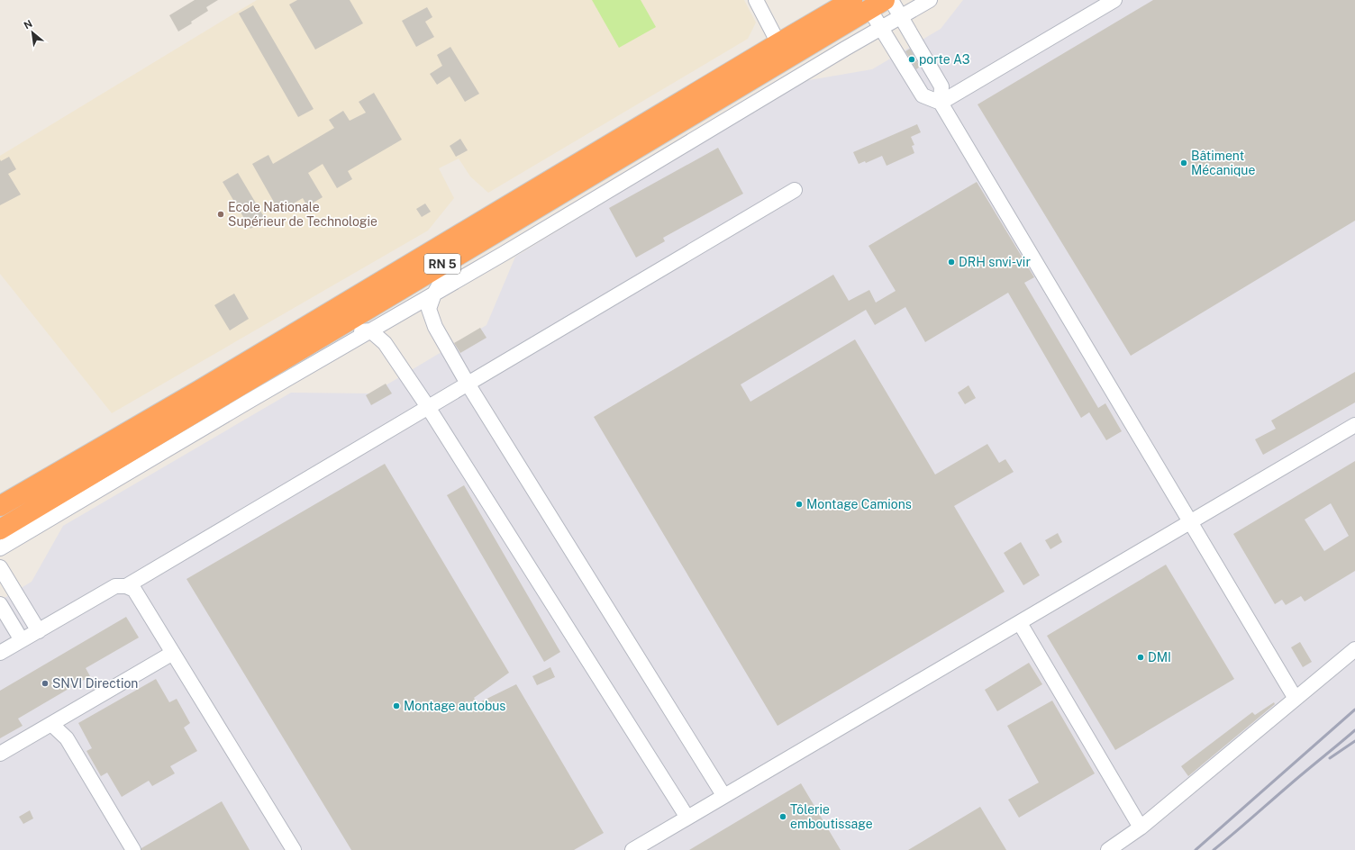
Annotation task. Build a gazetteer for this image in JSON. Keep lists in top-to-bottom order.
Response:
{
  "streets": {
    "highway": ["RN 5"]
  },
  "places": [
    "porte A3",
    "Bâtiment Mécanique",
    "Ecole Nationale Supérieur de Technologie",
    "DRH snvi-vir",
    "Montage Camions",
    "DMI",
    "SNVI Direction",
    "Montage autobus",
    "Tôlerie emboutissage"
  ],
  "north": "top left"
}
